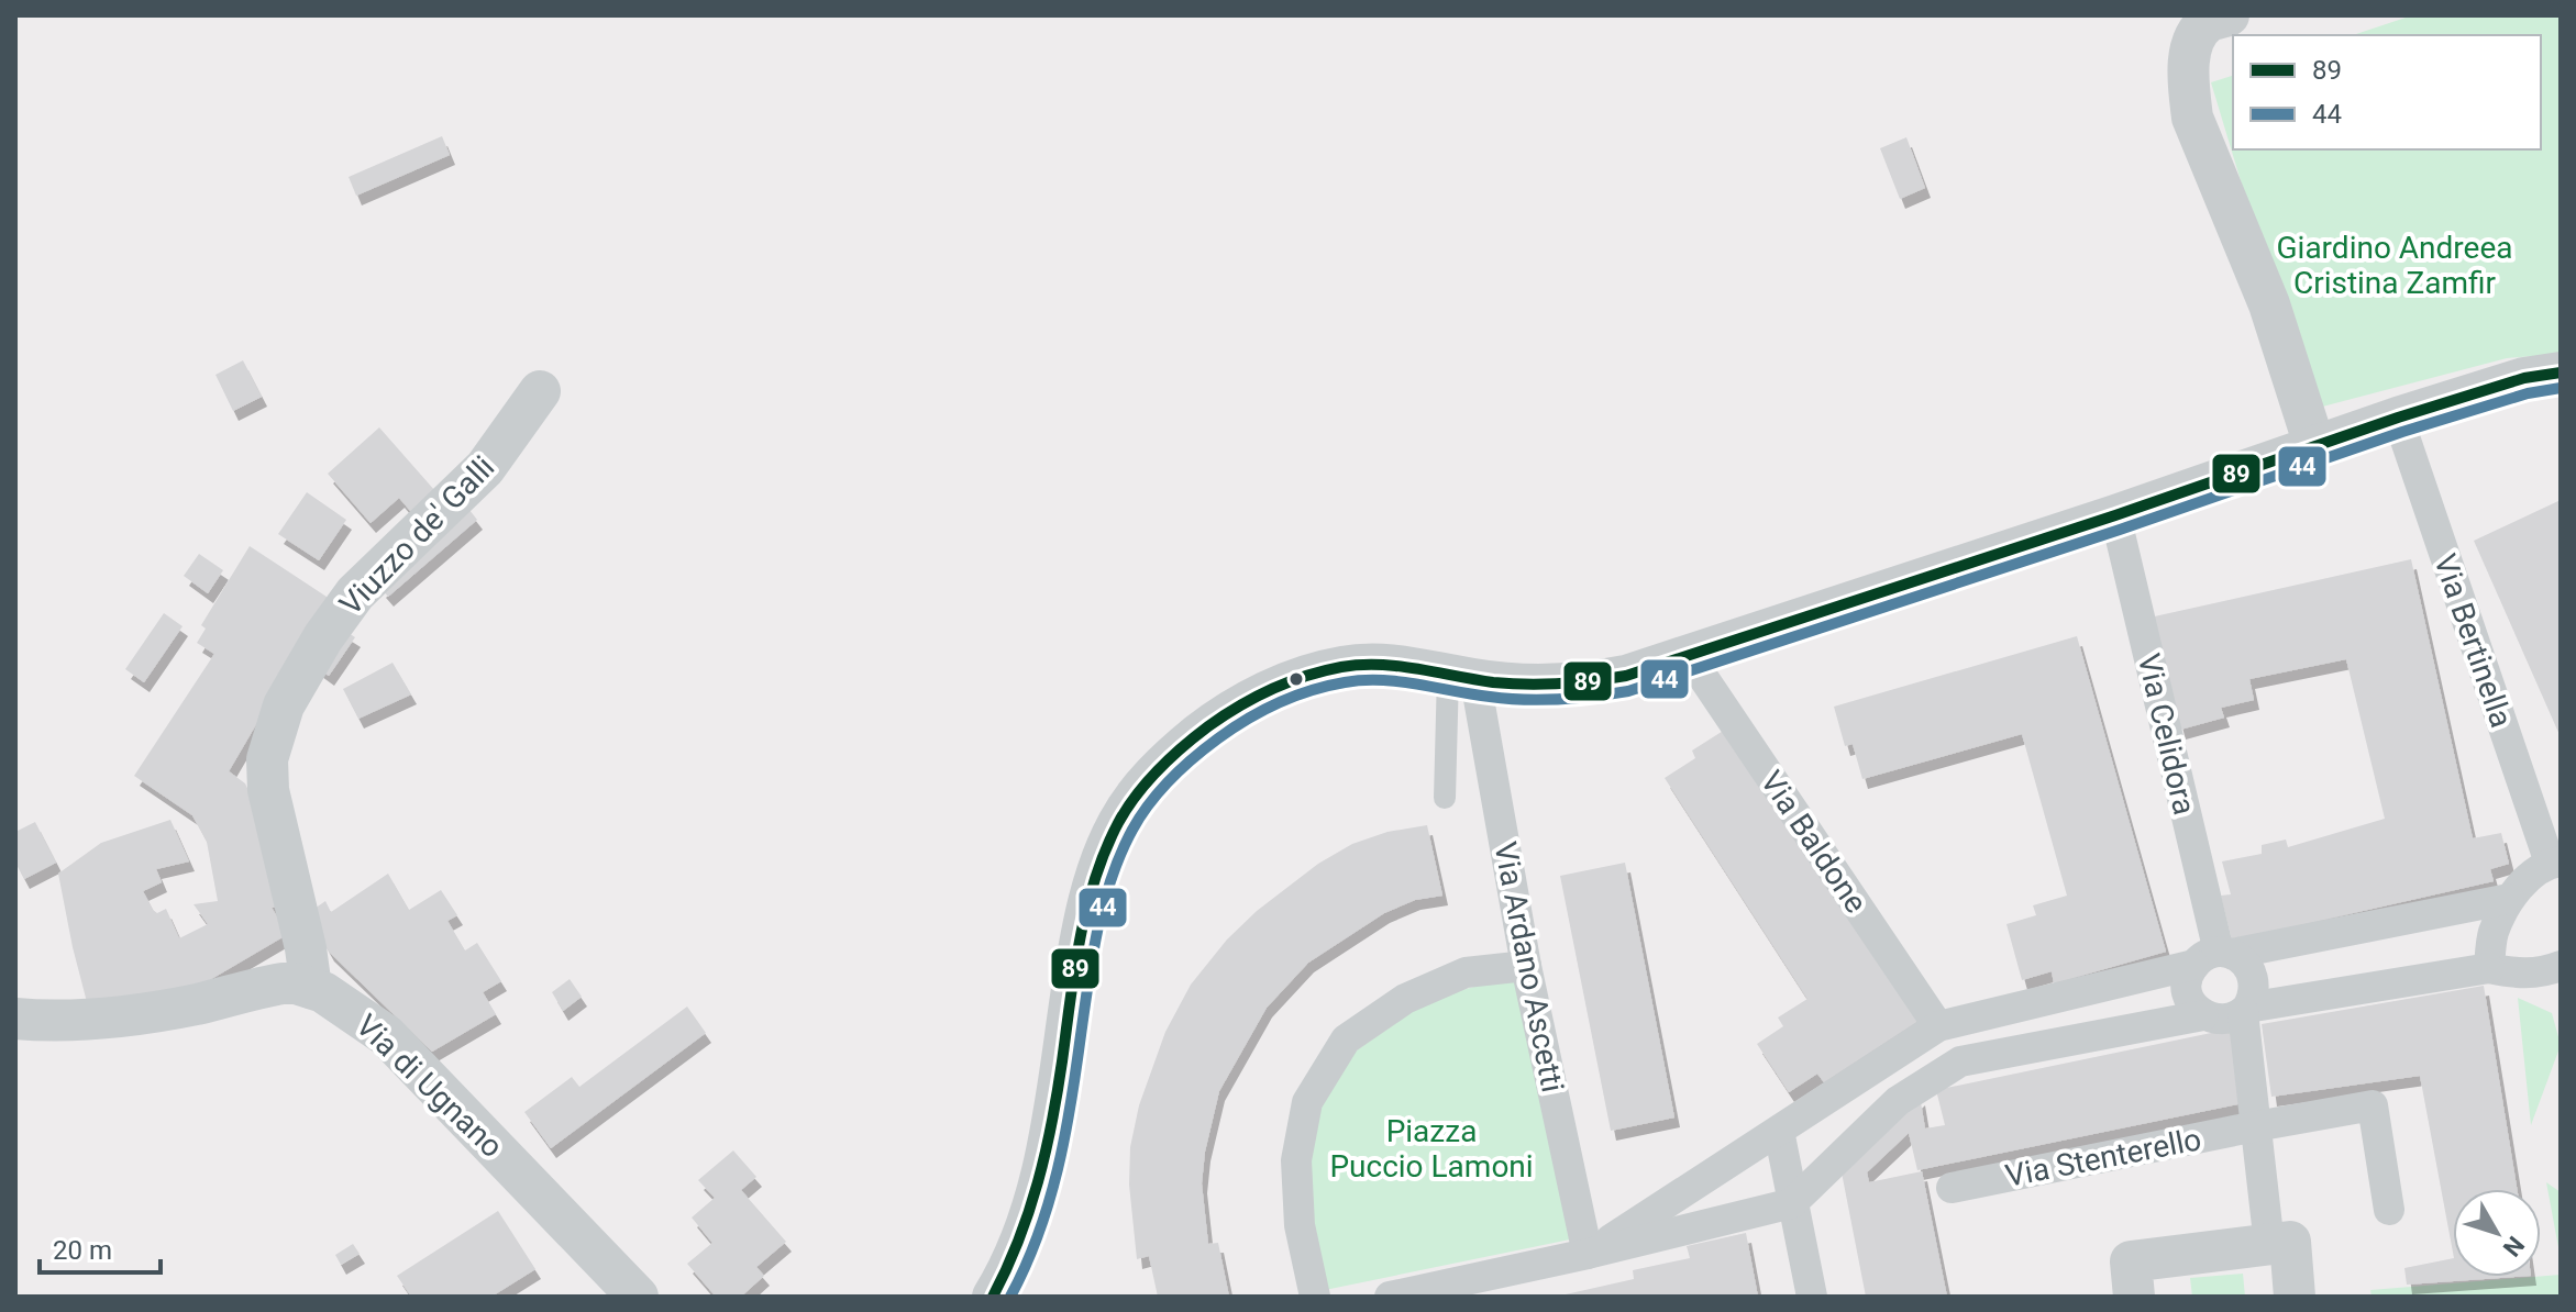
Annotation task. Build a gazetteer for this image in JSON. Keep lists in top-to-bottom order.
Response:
{
  "streets": {
    "street": [
      "Viuzzo de' Galli",
      "Via Bertinella",
      "Via Celidora",
      "Via Baldone",
      "Via Ardano Ascetti",
      "Via di Ugnano",
      "Via Stenterello"
    ]
  },
  "crossings": [
    ["Viuzzo de' Galli", "Via di Ugnano"]
  ],
  "parks": ["Giardino Andreea Cristina Zamfir", "Piazza Puccio Lamoni"],
  "lines": ["transit line 89", "transit line 44"],
  "legend": ["89", "44"],
  "scale_bar": "20 m",
  "north": "bottom right"
}
